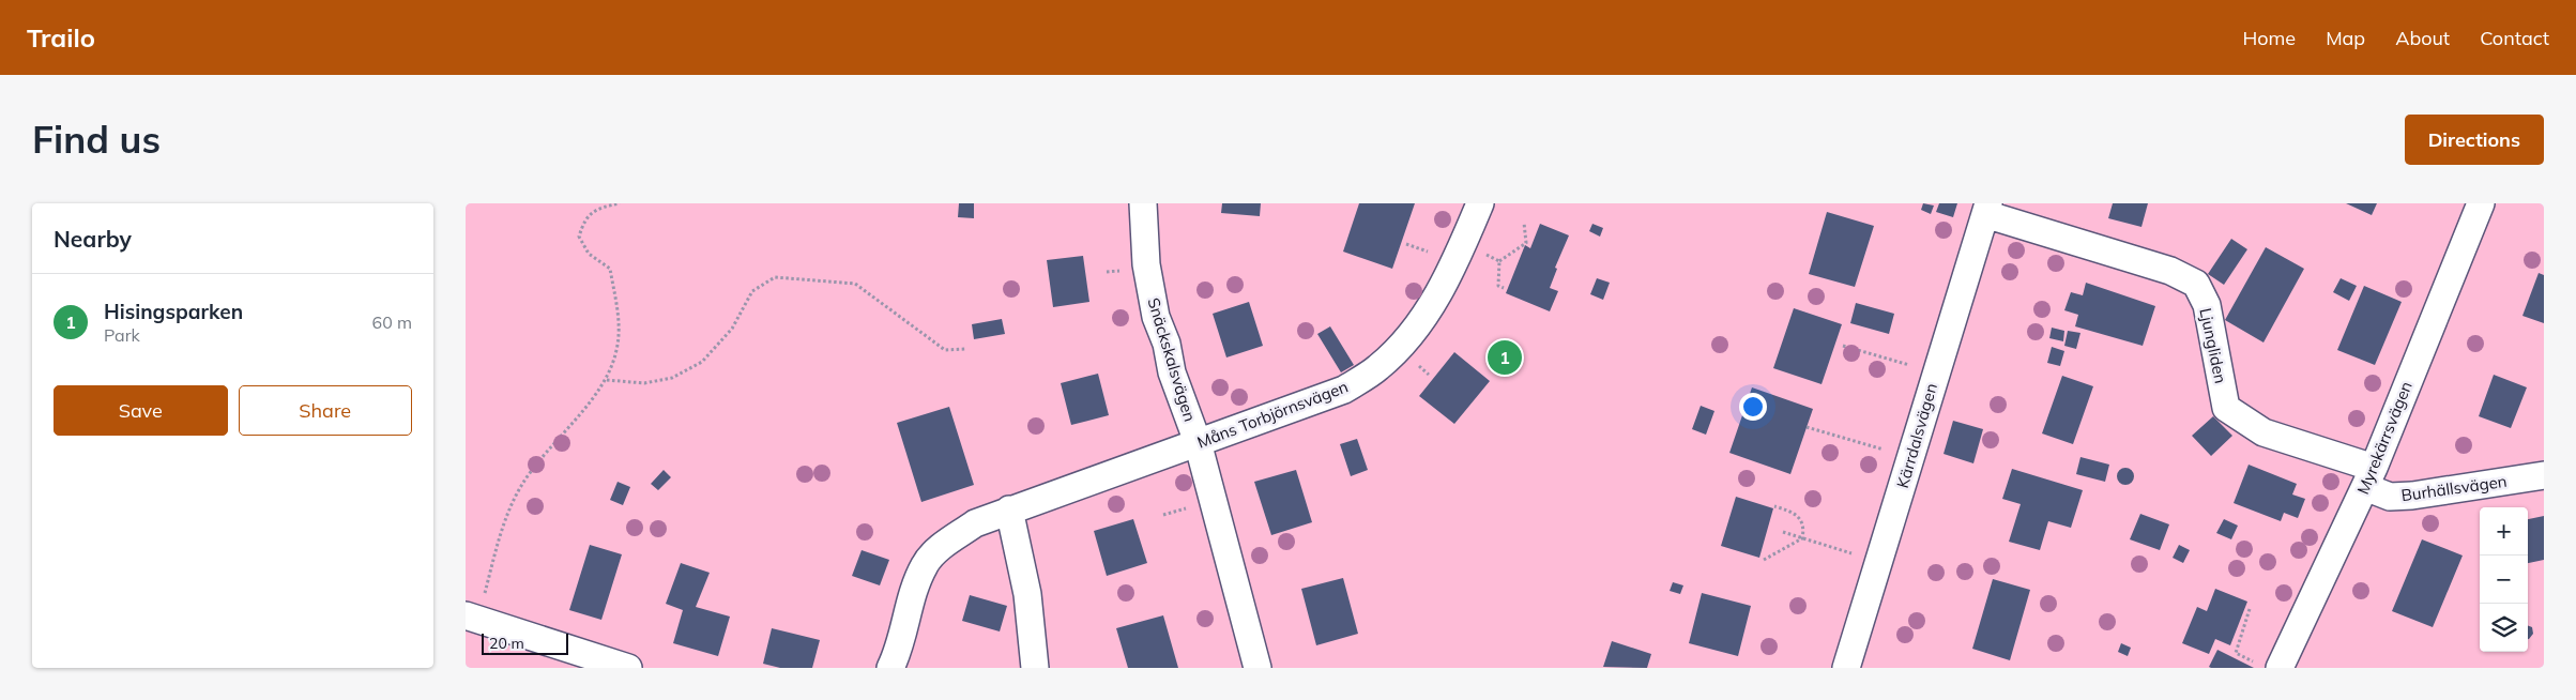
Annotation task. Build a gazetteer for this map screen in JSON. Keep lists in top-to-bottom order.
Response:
{
  "streets": {
    "street": [
      "Ljungliden",
      "Snäckskalsvägen",
      "Måns Torbjörnsvägen",
      "Kärrdalsvägen",
      "Myrekärrsvägen",
      "Burhällsvägen"
    ]
  },
  "crossings": [
    ["Ljungliden", "Kärrdalsvägen"],
    ["Ljungliden", "Myrekärrsvägen"],
    ["Ljungliden", "Burhällsvägen"],
    ["Snäckskalsvägen", "Måns Torbjörnsvägen"],
    ["Myrekärrsvägen", "Burhällsvägen"]
  ],
  "scale_bar": "20 m",
  "page": {
    "header": "Trailo",
    "nav": [
      "Home",
      "Map",
      "About",
      "Contact"
    ],
    "buttons": [
      "Directions",
      ["Save", "Share"]
    ],
    "title": "Find us",
    "heading": "Nearby",
    "list": [
      {
        "mark": "1",
        "name": "Hisingsparken",
        "note": "Park",
        "value": "60 m"
      }
    ],
    "pins": "1",
    "map_buttons": ["+", "−"],
    "scale": "20 m"
  }
}
